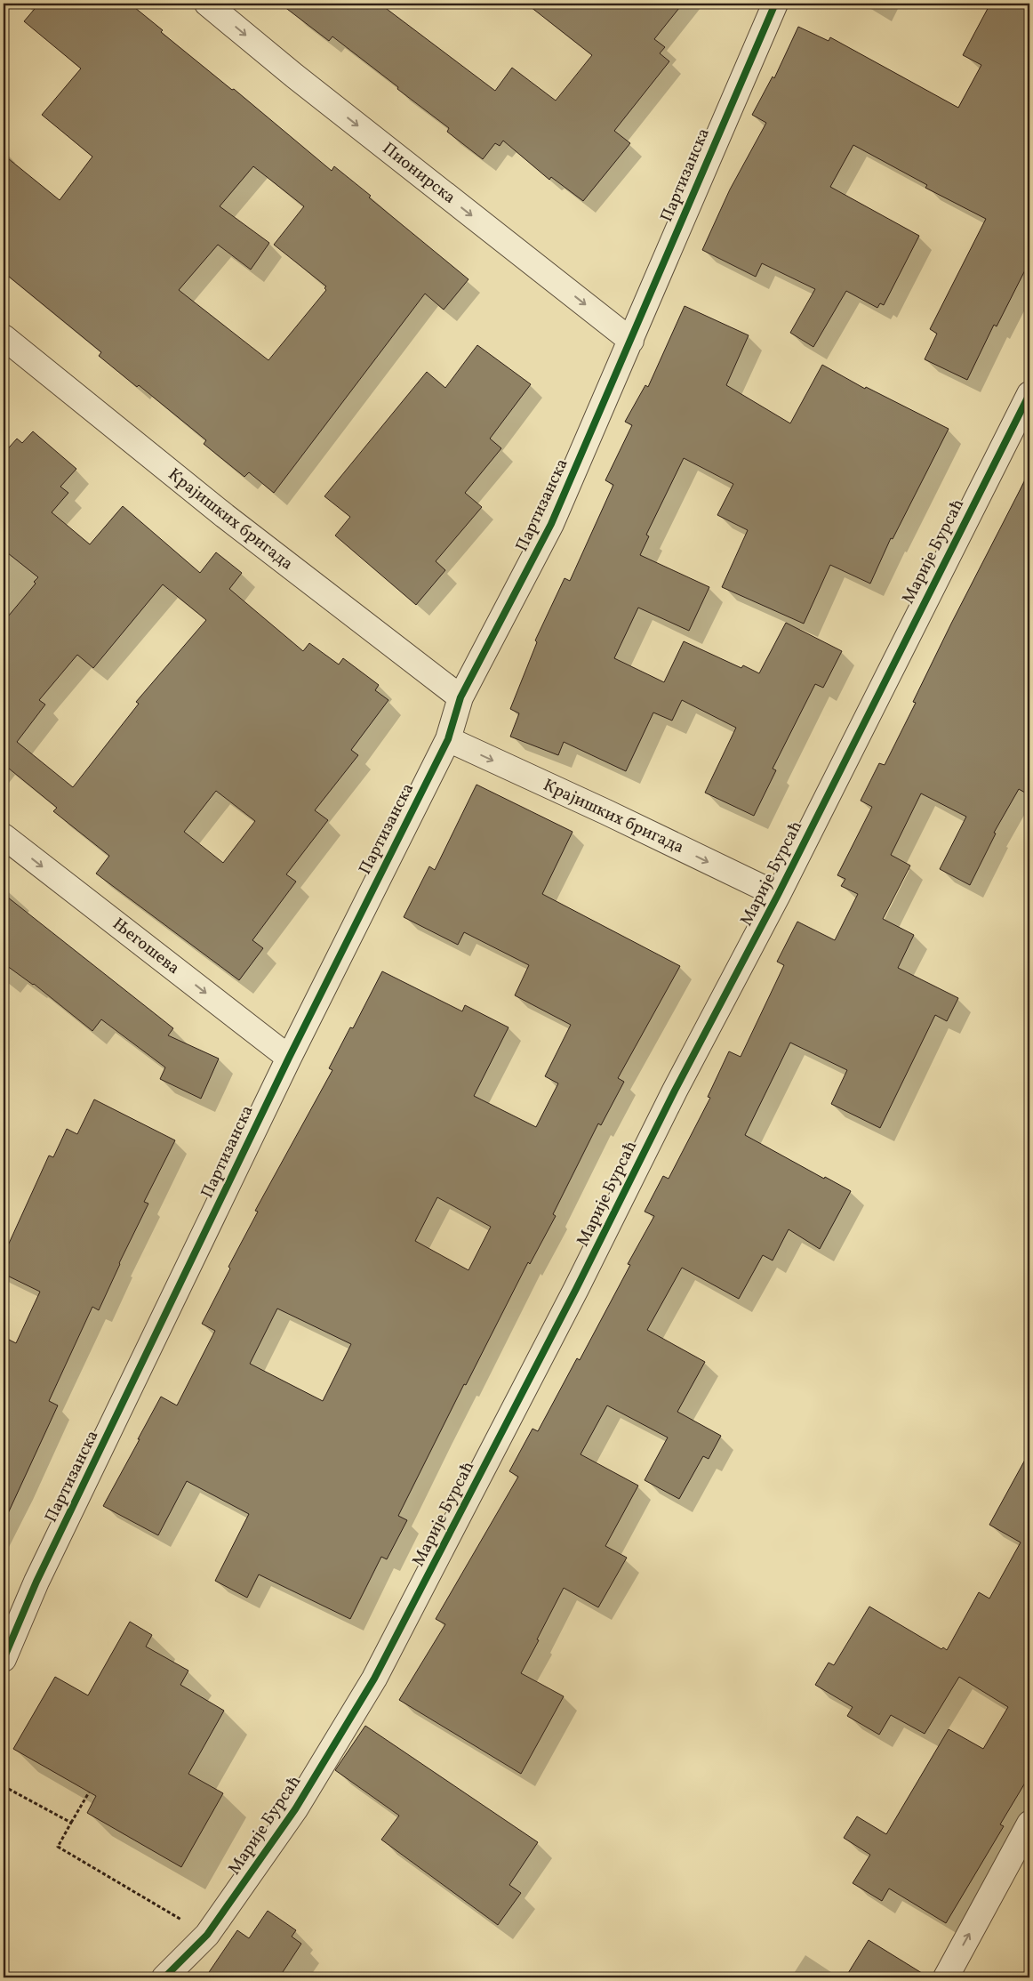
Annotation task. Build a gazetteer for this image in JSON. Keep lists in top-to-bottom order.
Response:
{
  "streets": {
    "street": [
      "Пионирска",
      "Партизанска",
      "Крајишких бригада",
      "Марије Бурсаћ",
      "Његошева"
    ]
  },
  "crossings": [
    ["Пионирска", "Партизанска"],
    ["Партизанска", "Крајишких бригада"],
    ["Партизанска", "Његошева"],
    ["Крајишких бригада", "Марије Бурсаћ"]
  ],
  "one_way": ["Пионирска", "Крајишких бригада", "Његошева"]
}
